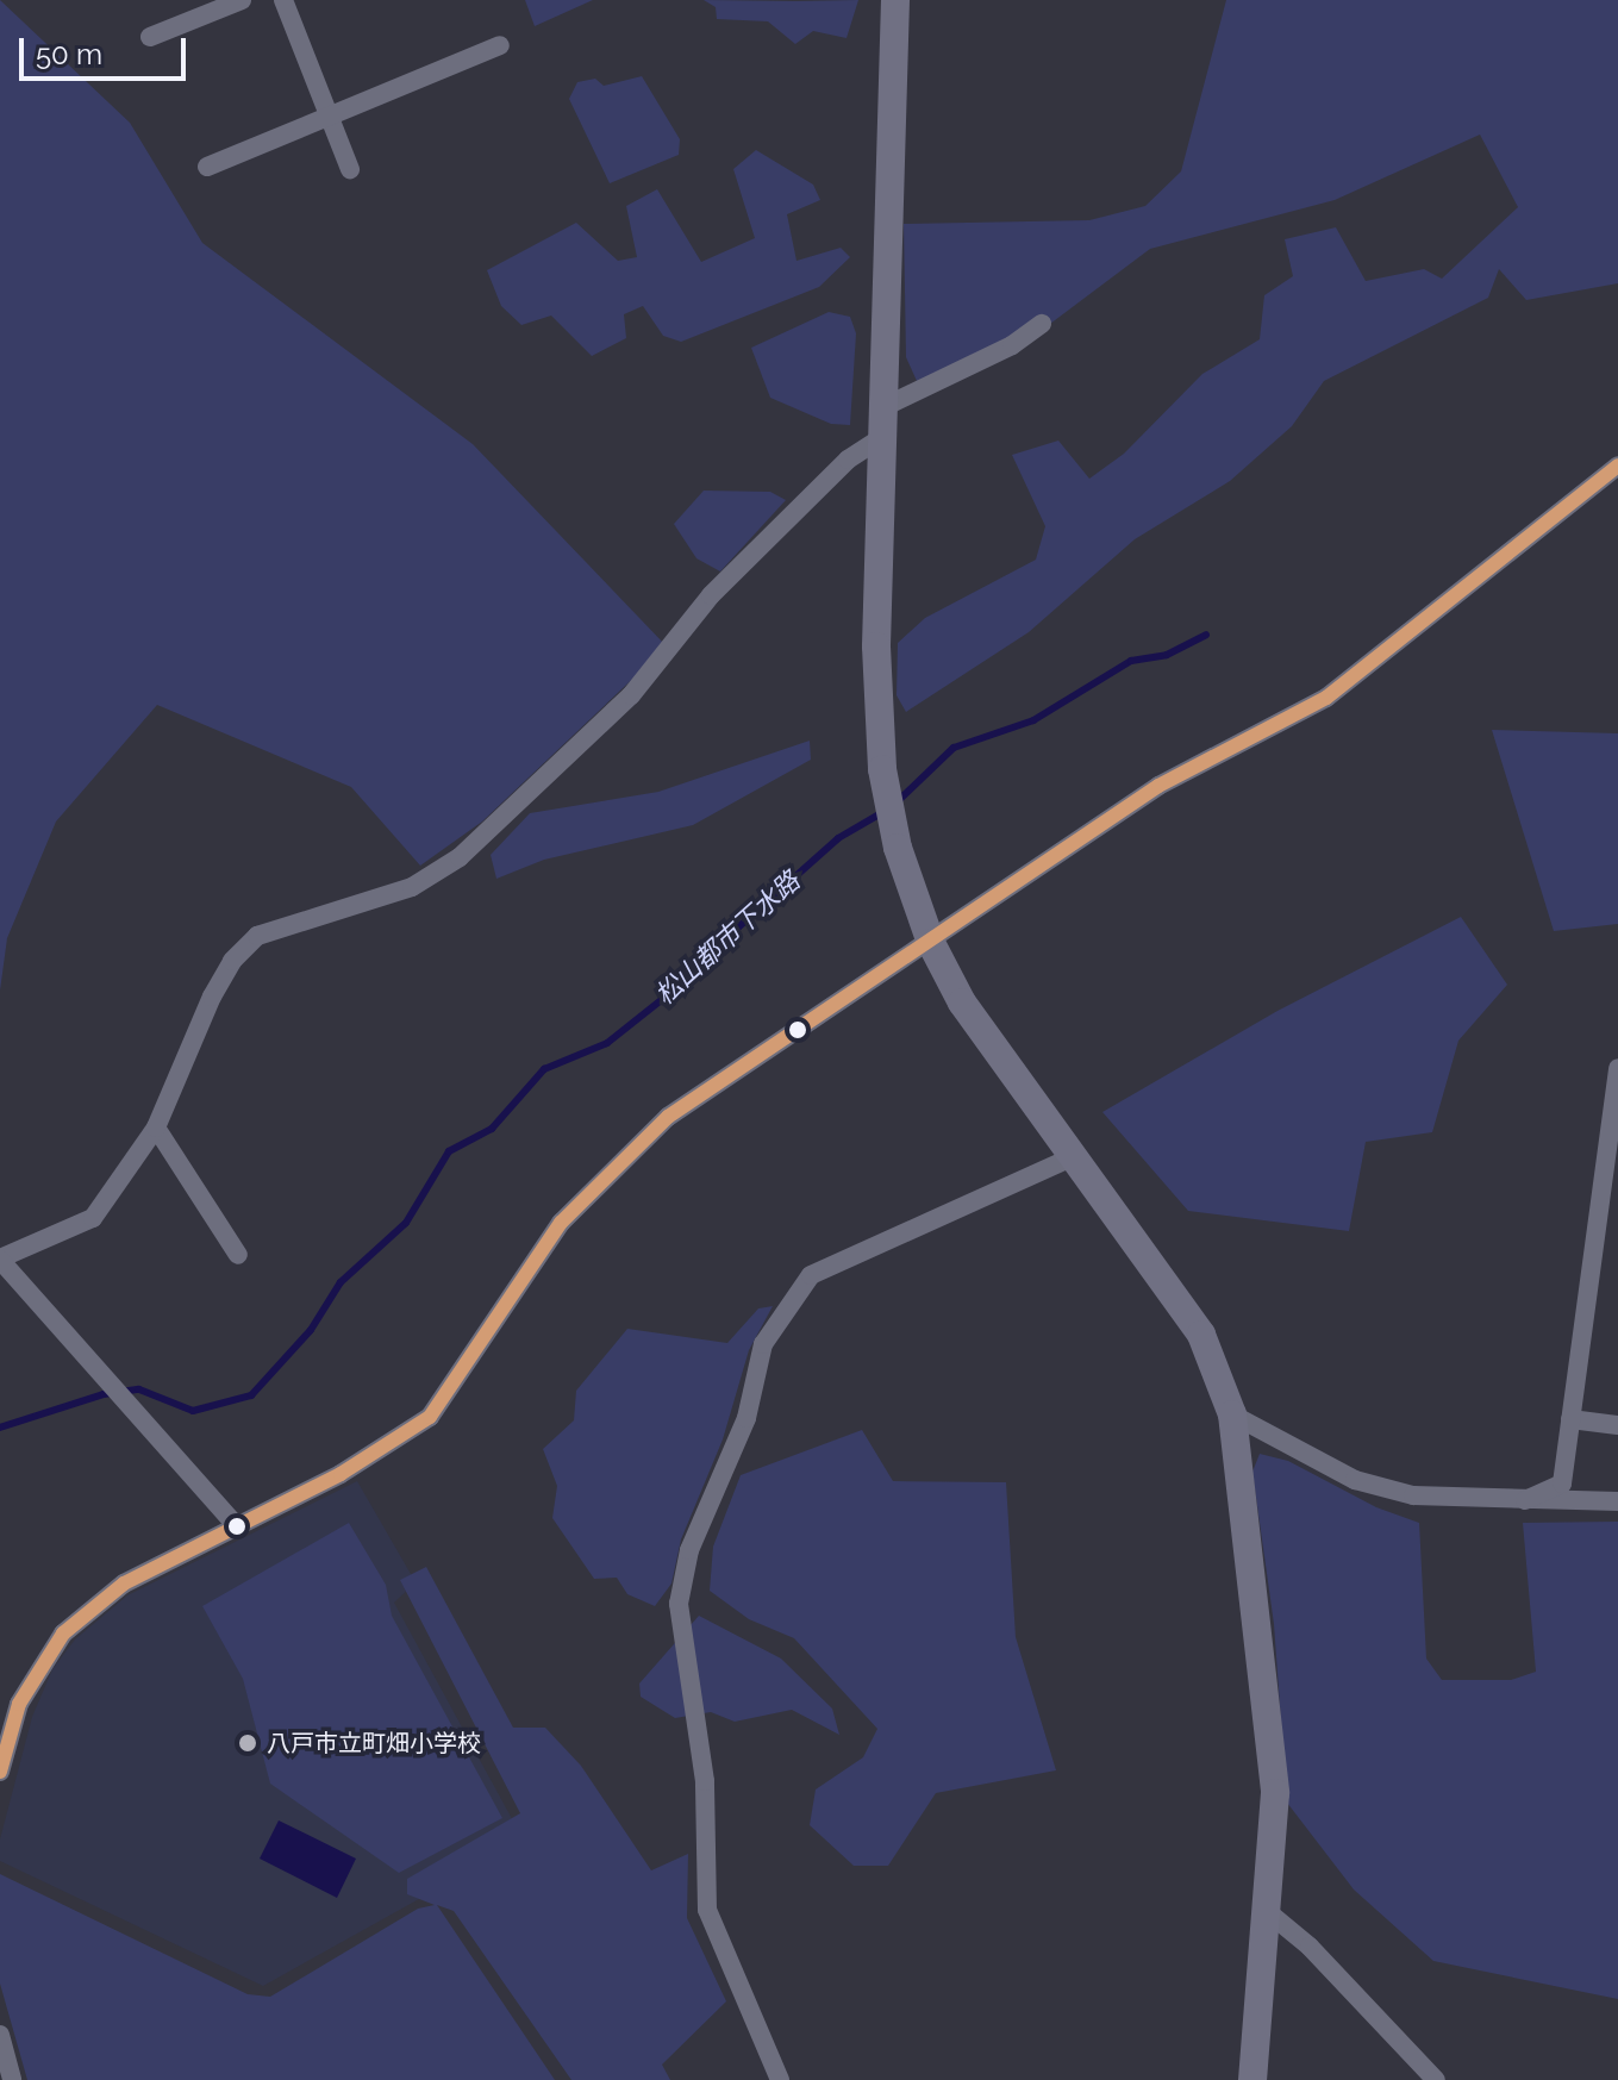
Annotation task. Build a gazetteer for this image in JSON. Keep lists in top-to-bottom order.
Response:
{
  "water": ["松山都市下水路"],
  "places": ["八戸市立町畑小学校"],
  "scale_bar": "50 m"
}
